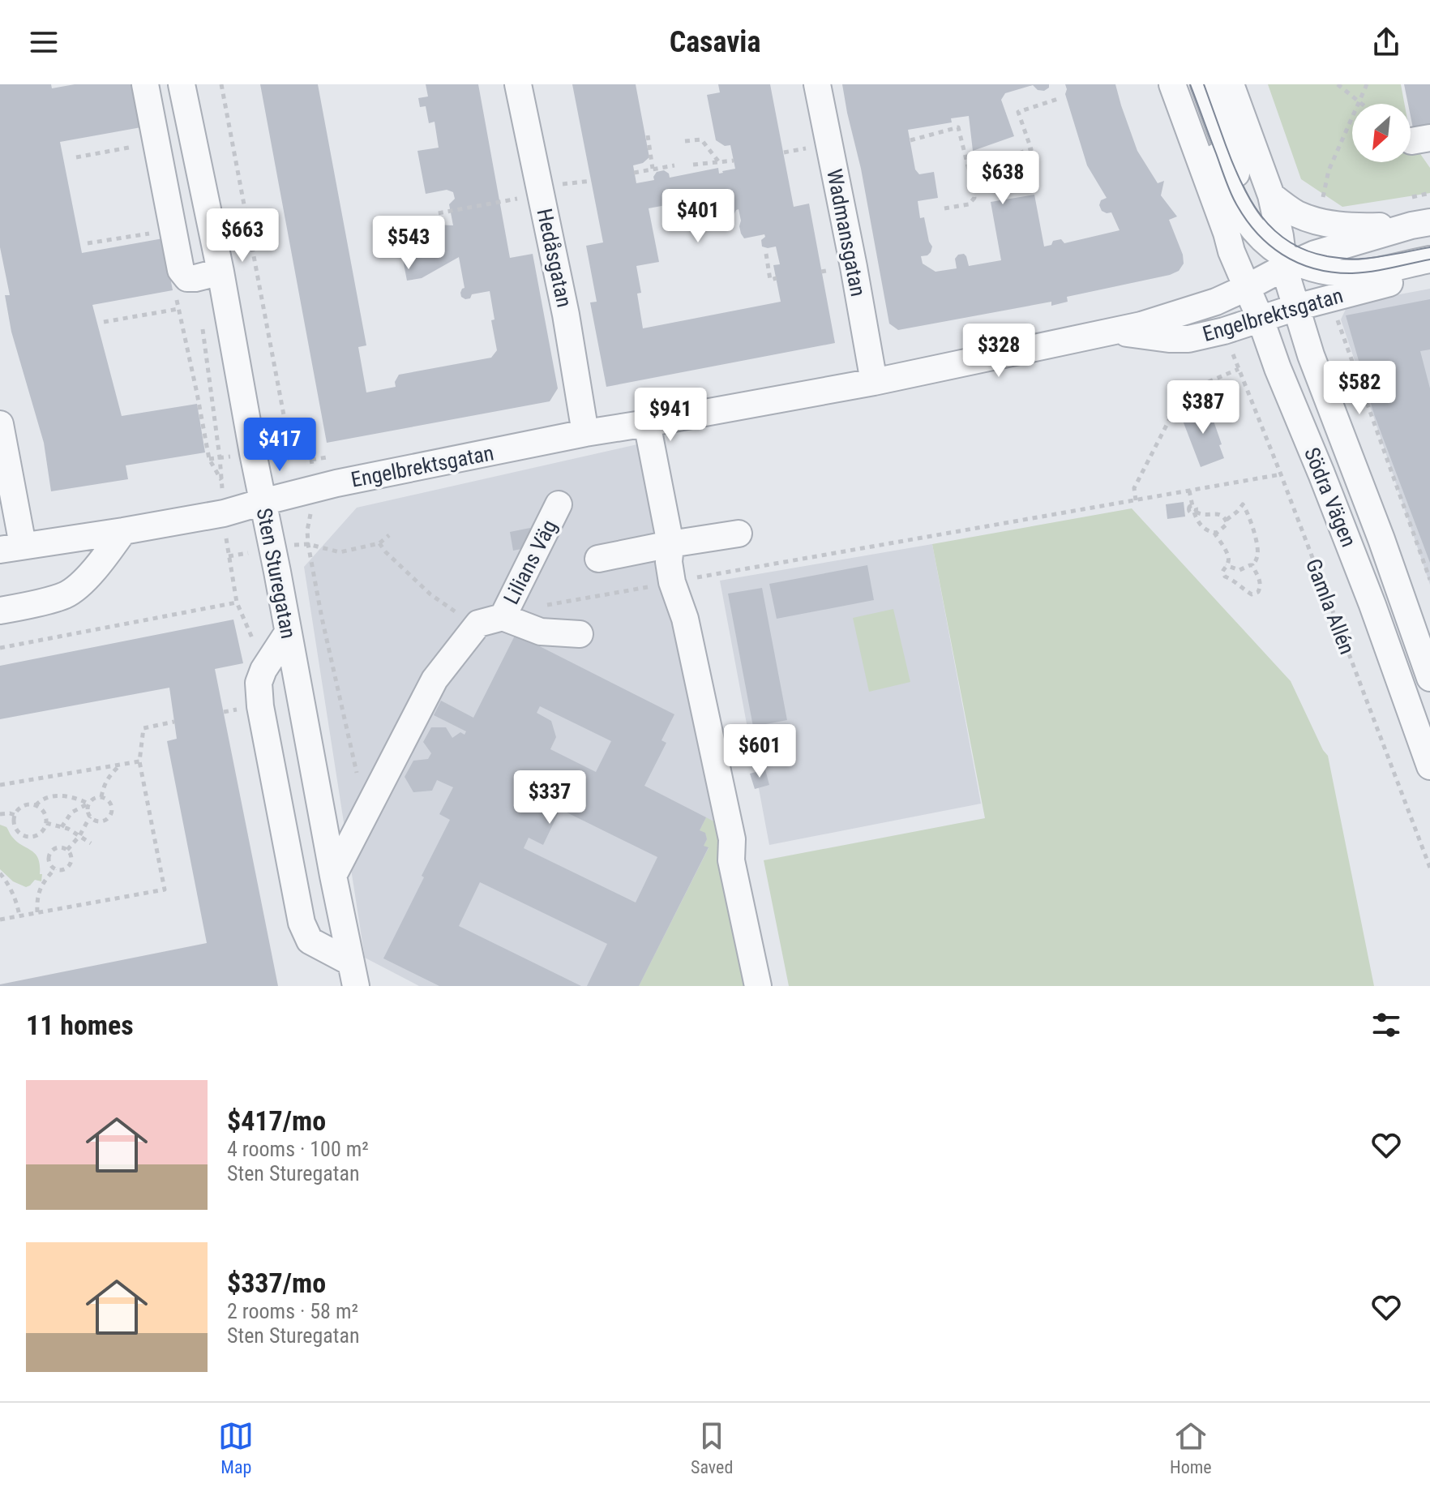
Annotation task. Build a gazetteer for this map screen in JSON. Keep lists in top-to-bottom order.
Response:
{
  "streets": {
    "street": [
      "Wadmansgatan",
      "Hedåsgatan",
      "Engelbrektsgatan",
      "Södra Vägen",
      "Lilians Väg",
      "Sten Sturegatan"
    ],
    "path": ["Gamla Allén"]
  },
  "crossings": [
    ["Wadmansgatan", "Engelbrektsgatan"],
    ["Hedåsgatan", "Engelbrektsgatan"],
    ["Engelbrektsgatan", "Södra Vägen"],
    ["Engelbrektsgatan", "Sten Sturegatan"]
  ],
  "north": "bottom left",
  "page": {
    "header": "Casavia",
    "price": [
      "$638",
      "$401",
      "$663",
      "$543",
      "$328",
      "$582",
      "$387",
      "$941",
      "$417",
      "$601",
      "$337"
    ],
    "heading": "11 homes",
    "list": [
      {
        "name": "$417/mo",
        "note": "4 rooms · 100 m² · Sten Sturegatan"
      },
      {
        "name": "$337/mo",
        "note": "2 rooms · 58 m² · Sten Sturegatan"
      }
    ],
    "tabs": ["Map", "Saved", "Home"]
  }
}
